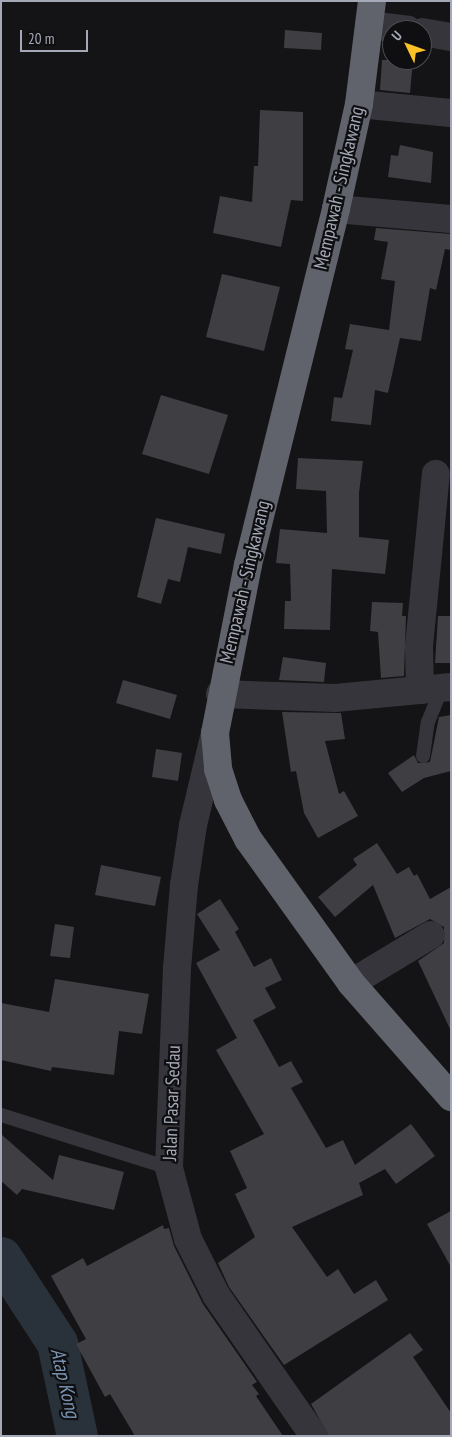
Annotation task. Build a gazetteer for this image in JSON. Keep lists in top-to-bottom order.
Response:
{
  "streets": {
    "highway": ["Mempawah - Singkawang"],
    "street": ["Jalan Pasar Sedau"]
  },
  "crossings": [
    ["Mempawah - Singkawang", "Jalan Pasar Sedau"]
  ],
  "water": ["Atap Kong"],
  "scale_bar": "20 m",
  "north": "top left"
}
